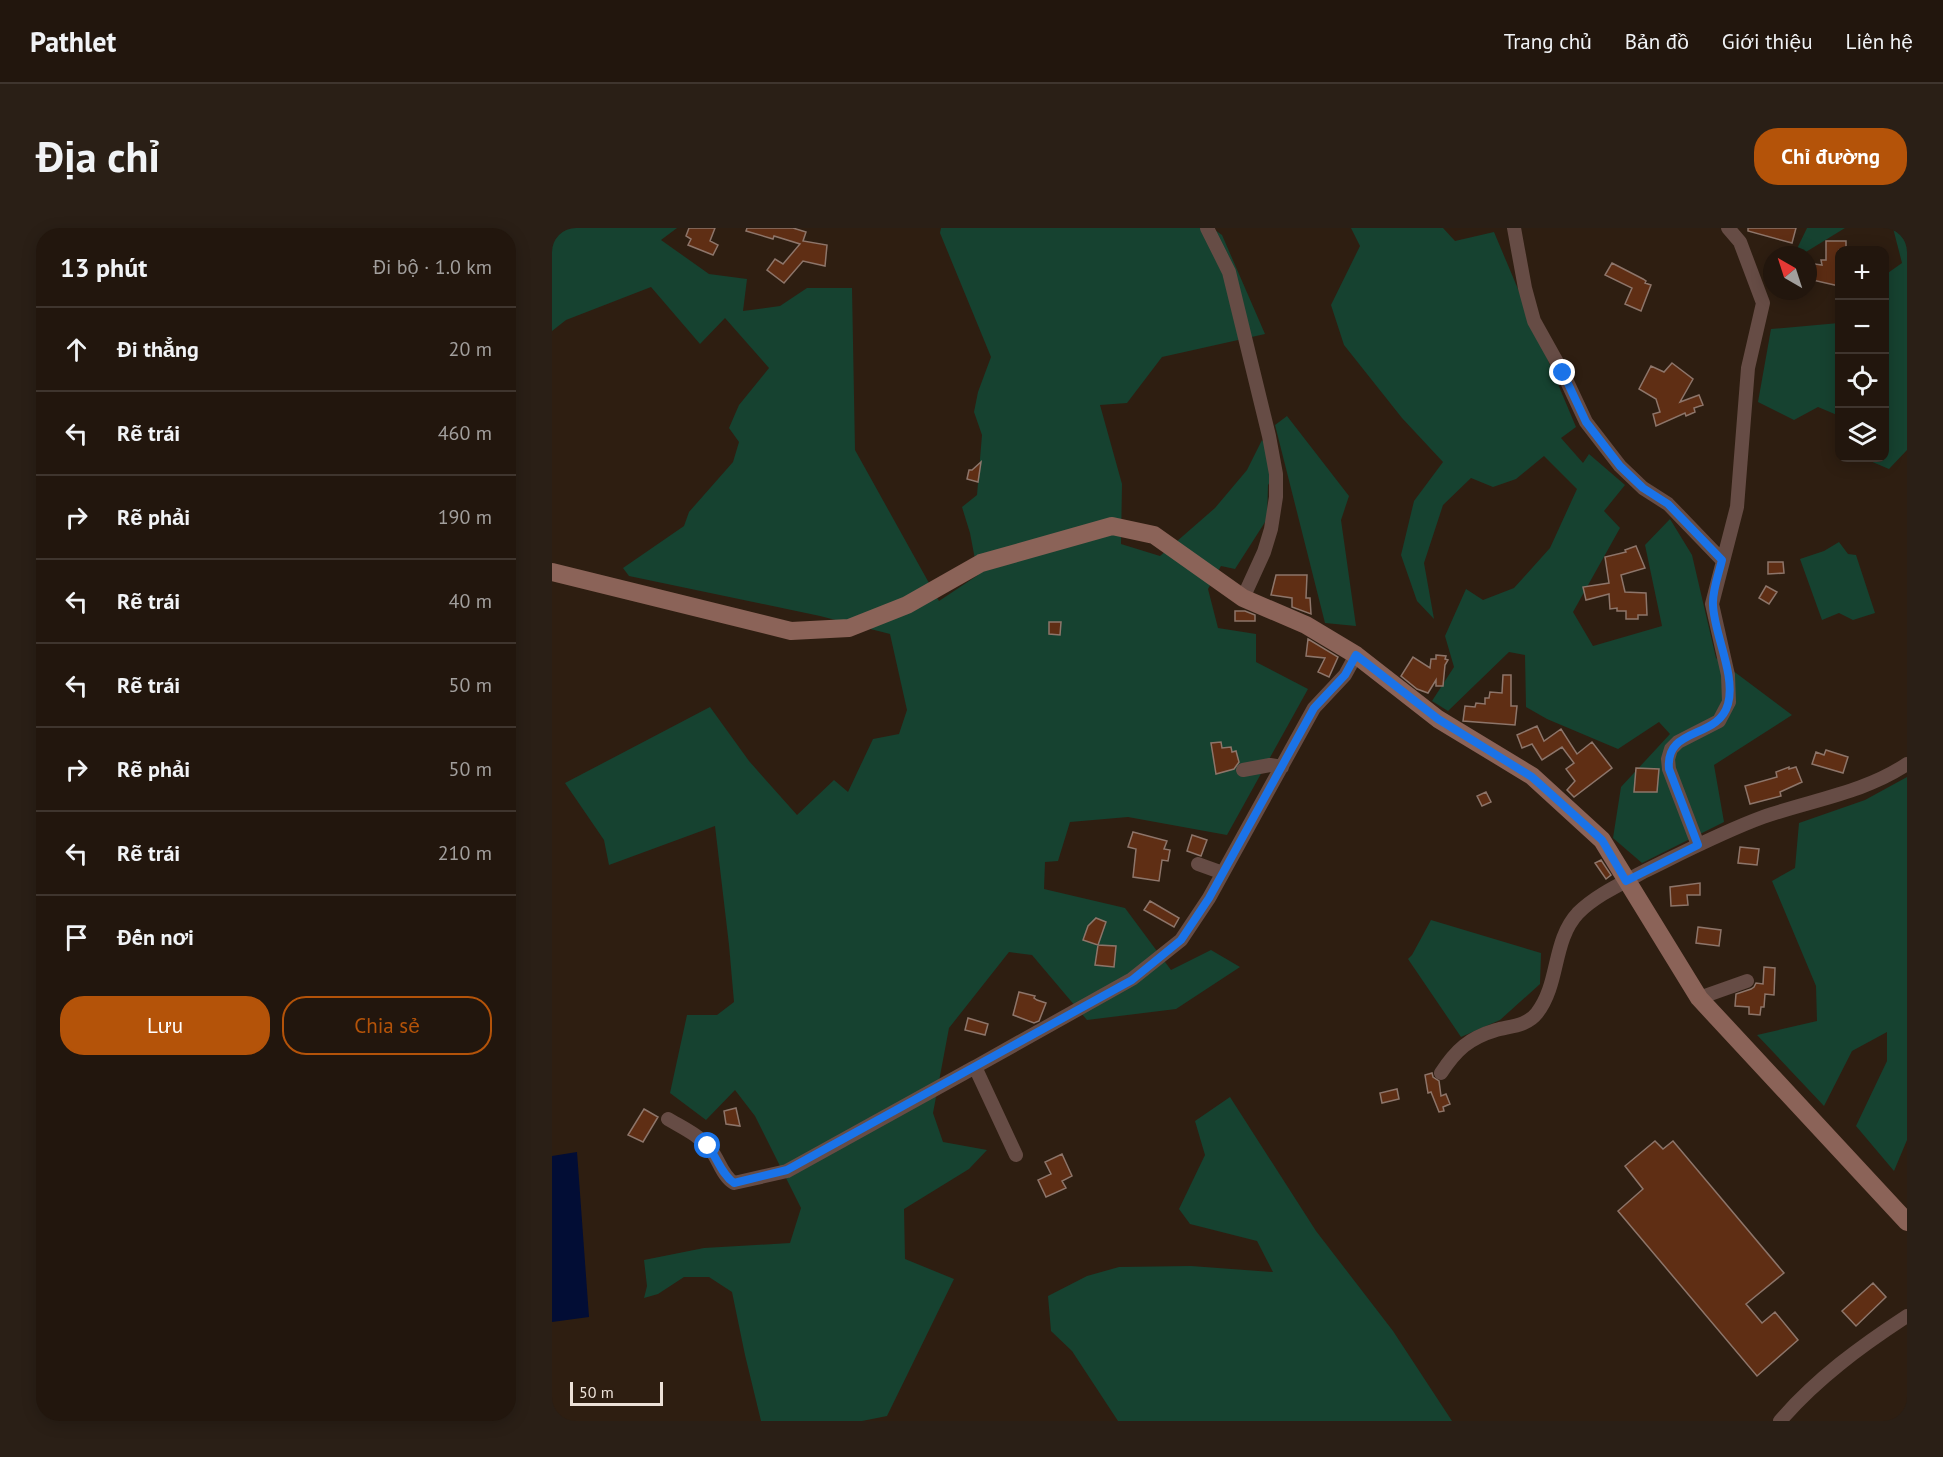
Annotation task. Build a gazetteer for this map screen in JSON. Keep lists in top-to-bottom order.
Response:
{
  "scale_bar": "50 m",
  "north": "top left",
  "page": {
    "header": "Pathlet",
    "nav": [
      "Trang chủ",
      "Bản đồ",
      "Giới thiệu",
      "Liên hệ"
    ],
    "buttons": [
      "Chỉ đường",
      ["Lưu", "Chia sẻ"]
    ],
    "title": "Địa chỉ",
    "heading": ["13 phút", "Đi bộ · 1.0 km"],
    "map_buttons": ["+", "−"],
    "list": [
      ["Đi thẳng", "20 m"],
      ["Rẽ trái", "460 m"],
      ["Rẽ phải", "190 m"],
      ["Rẽ trái", "40 m"],
      ["Rẽ trái", "50 m"],
      ["Rẽ phải", "50 m"],
      ["Rẽ trái", "210 m"],
      "Đến nơi"
    ],
    "scale": "50 m"
  }
}
